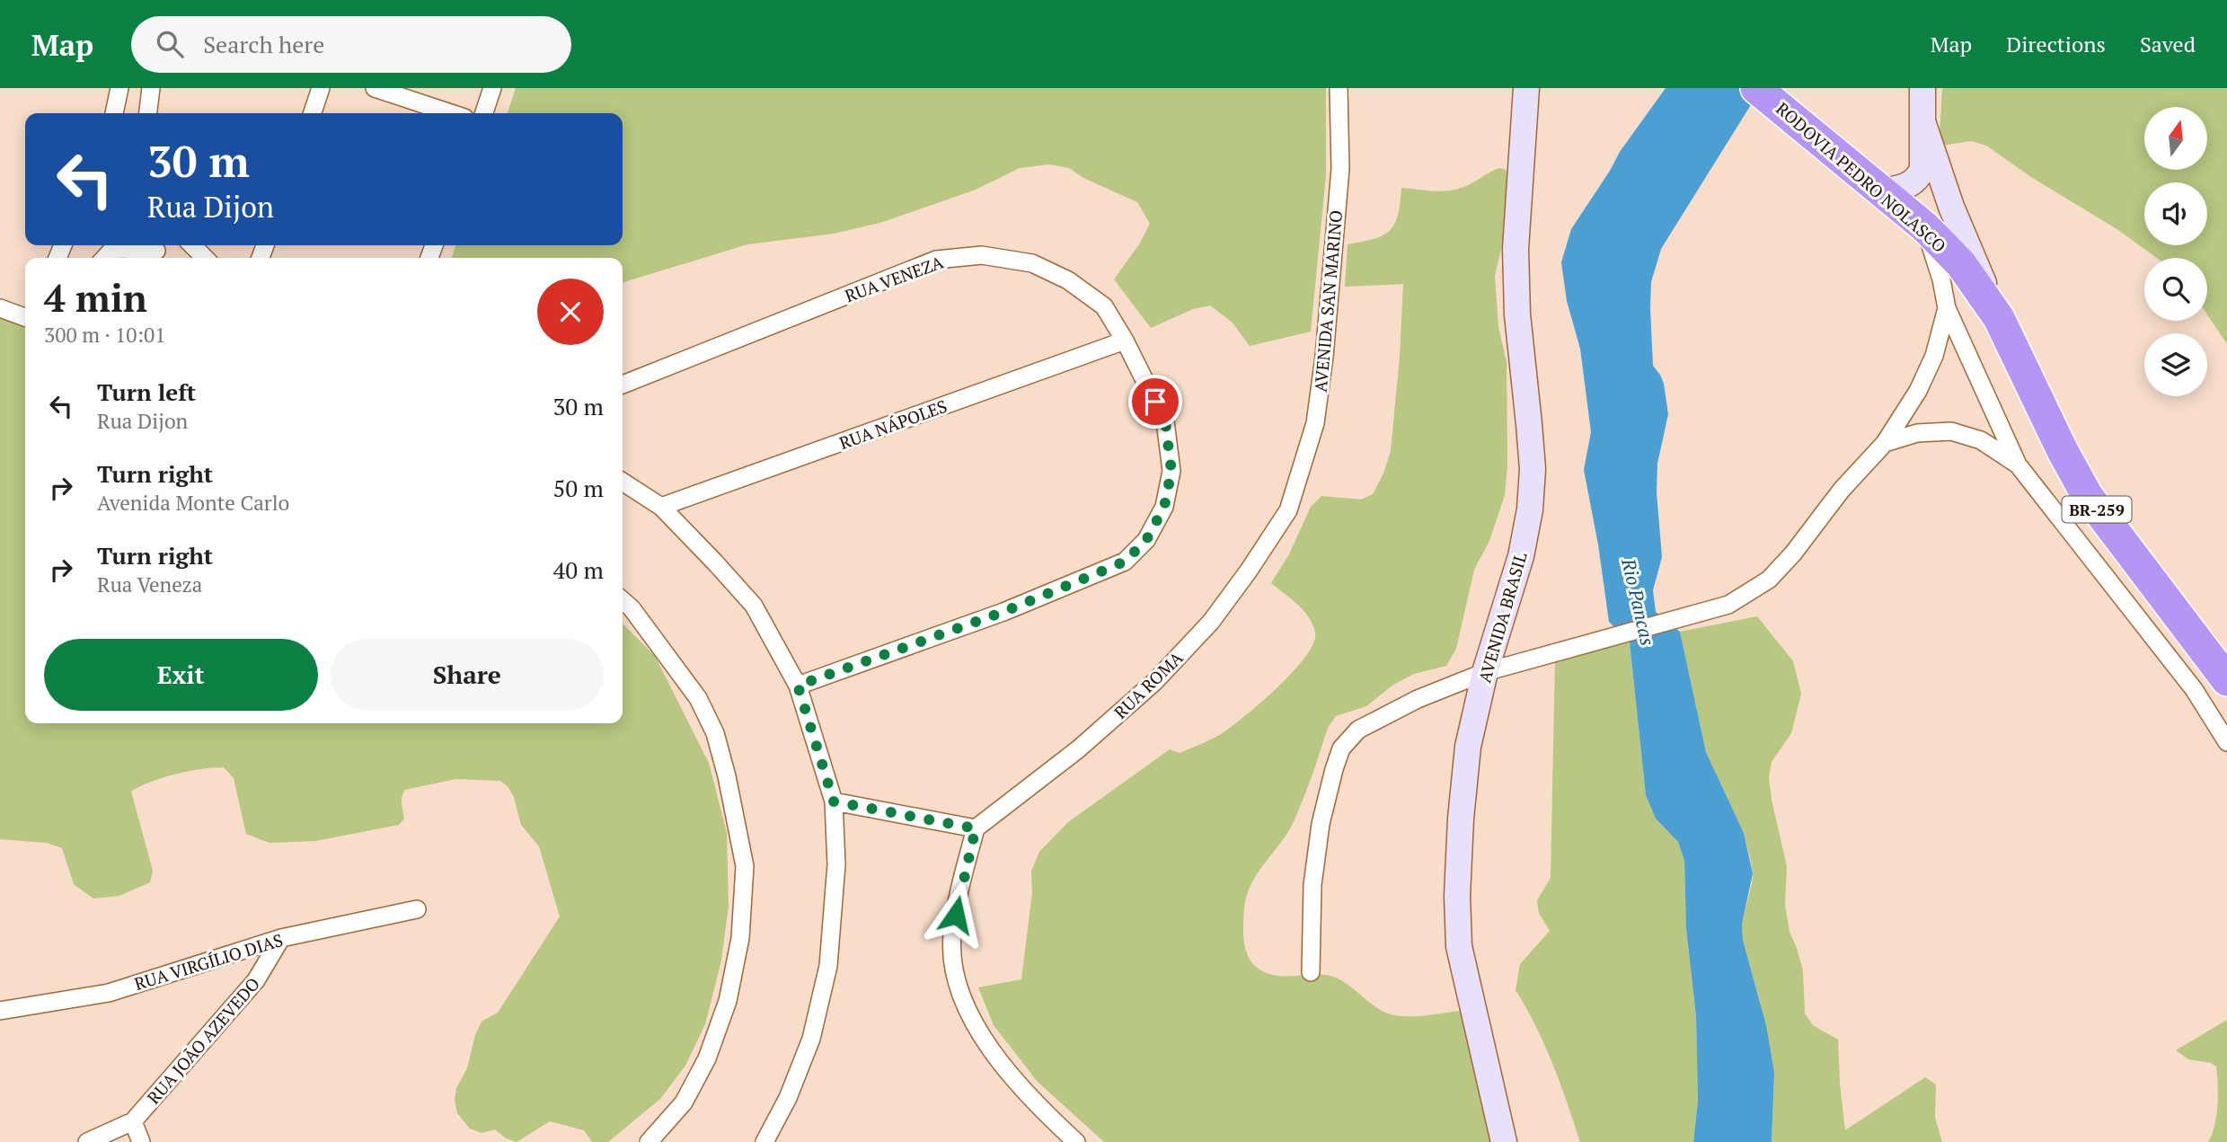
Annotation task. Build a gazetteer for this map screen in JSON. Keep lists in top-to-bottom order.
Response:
{
  "streets": {
    "highway": ["RODOVIA PEDRO NOLASCO", "BR-259"],
    "main road": ["AVENIDA BRASIL"],
    "street": [
      "RUA VENEZA",
      "AVENIDA SAN MARINO",
      "RUA NÁPOLES",
      "RUA ROMA",
      "RUA VIRGÍLIO DIAS",
      "RUA JOÃO AZEVEDO"
    ]
  },
  "crossings": [
    ["RUA VENEZA", "RUA NÁPOLES"],
    ["AVENIDA SAN MARINO", "RUA ROMA"],
    ["RUA VIRGÍLIO DIAS", "RUA JOÃO AZEVEDO"]
  ],
  "water": ["Rio Pancas"],
  "north": "top",
  "page": {
    "header": "Map",
    "search": "Search here",
    "nav": ["Map", "Directions", "Saved"],
    "turn": ["30 m", "Rua Dijon"],
    "heading": ["4 min", "300 m · 10:01"],
    "list": [
      {
        "name": "Turn left",
        "note": "Rua Dijon",
        "value": "30 m"
      },
      {
        "name": "Turn right",
        "note": "Avenida Monte Carlo",
        "value": "50 m"
      },
      {
        "name": "Turn right",
        "note": "Rua Veneza",
        "value": "40 m"
      }
    ],
    "buttons": ["Exit", "Share"]
  }
}
